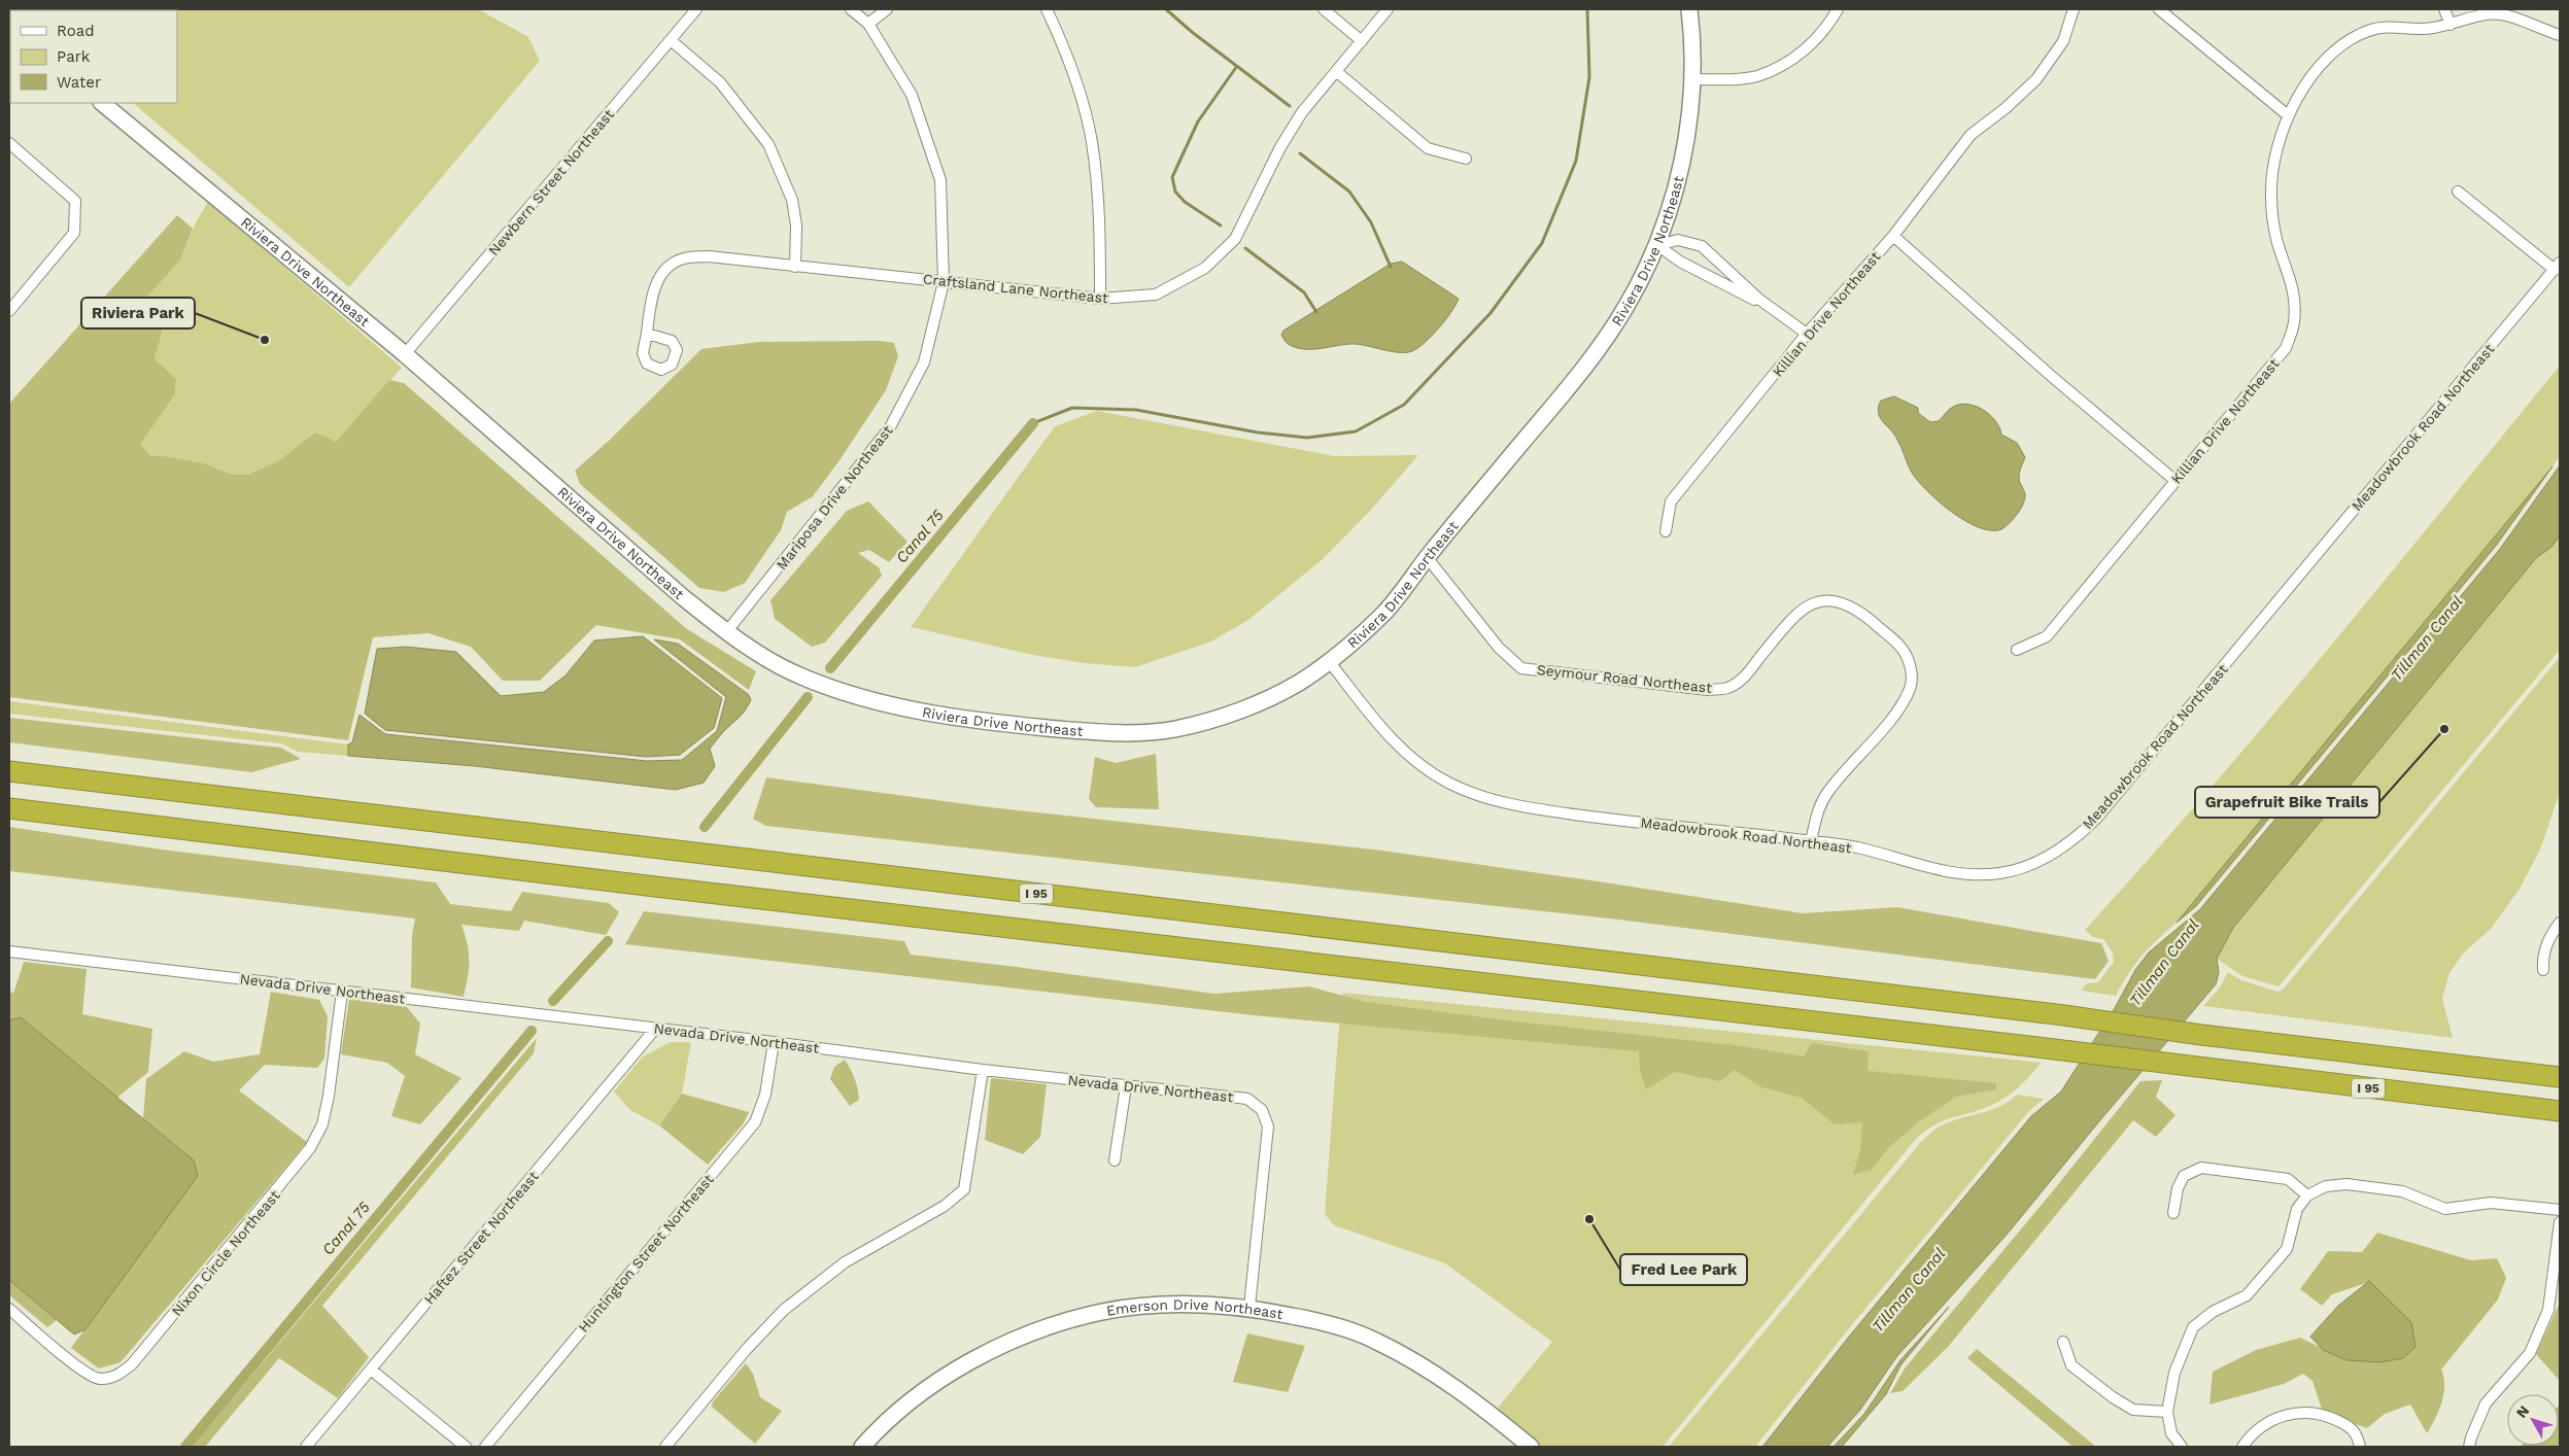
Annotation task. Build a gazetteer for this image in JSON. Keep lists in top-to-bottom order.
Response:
{
  "streets": {
    "highway": ["I 95"],
    "street": [
      "Newbern Street Northeast",
      "Riviera Drive Northeast",
      "Craftsland Lane Northeast",
      "Killian Drive Northeast",
      "Meadowbrook Road Northeast",
      "Mariposa Drive Northeast",
      "Seymour Road Northeast",
      "Nevada Drive Northeast",
      "Haftez Street Northeast",
      "Nixon Circle Northeast",
      "Huntington Street Northeast",
      "Emerson Drive Northeast"
    ]
  },
  "crossings": [
    ["Newbern Street Northeast", "Riviera Drive Northeast"],
    ["Riviera Drive Northeast", "Meadowbrook Road Northeast"],
    ["Riviera Drive Northeast", "Mariposa Drive Northeast"],
    ["Riviera Drive Northeast", "Seymour Road Northeast"],
    ["Craftsland Lane Northeast", "Mariposa Drive Northeast"],
    ["Meadowbrook Road Northeast", "Seymour Road Northeast"],
    ["Nevada Drive Northeast", "Haftez Street Northeast"],
    ["Nevada Drive Northeast", "Nixon Circle Northeast"],
    ["Nevada Drive Northeast", "Huntington Street Northeast"],
    ["Nevada Drive Northeast", "Emerson Drive Northeast"]
  ],
  "water": ["Canal 75", "Tillman Canal"],
  "places": ["Riviera Park", "Grapefruit Bike Trails", "Fred Lee Park"],
  "legend": ["Road", "Park", "Water"],
  "north": "top left"
}
